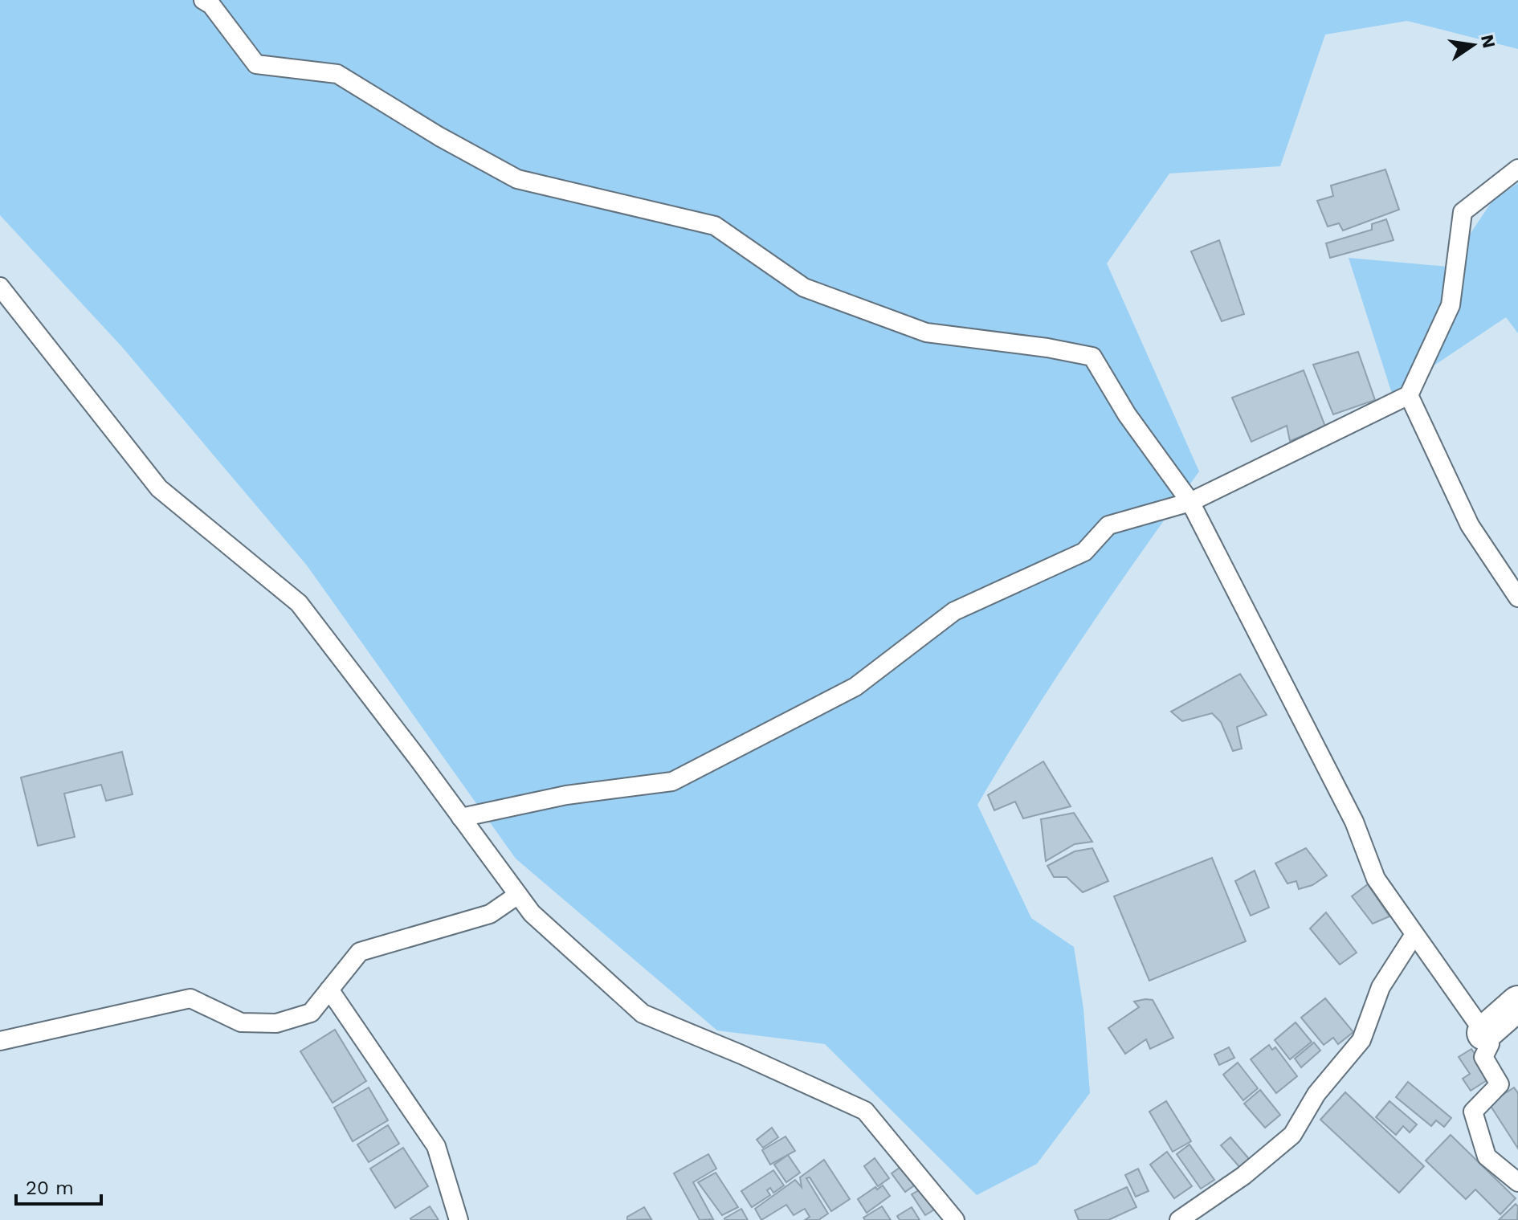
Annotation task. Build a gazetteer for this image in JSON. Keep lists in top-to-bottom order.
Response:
{
  "scale_bar": "20 m",
  "north": "right"
}
